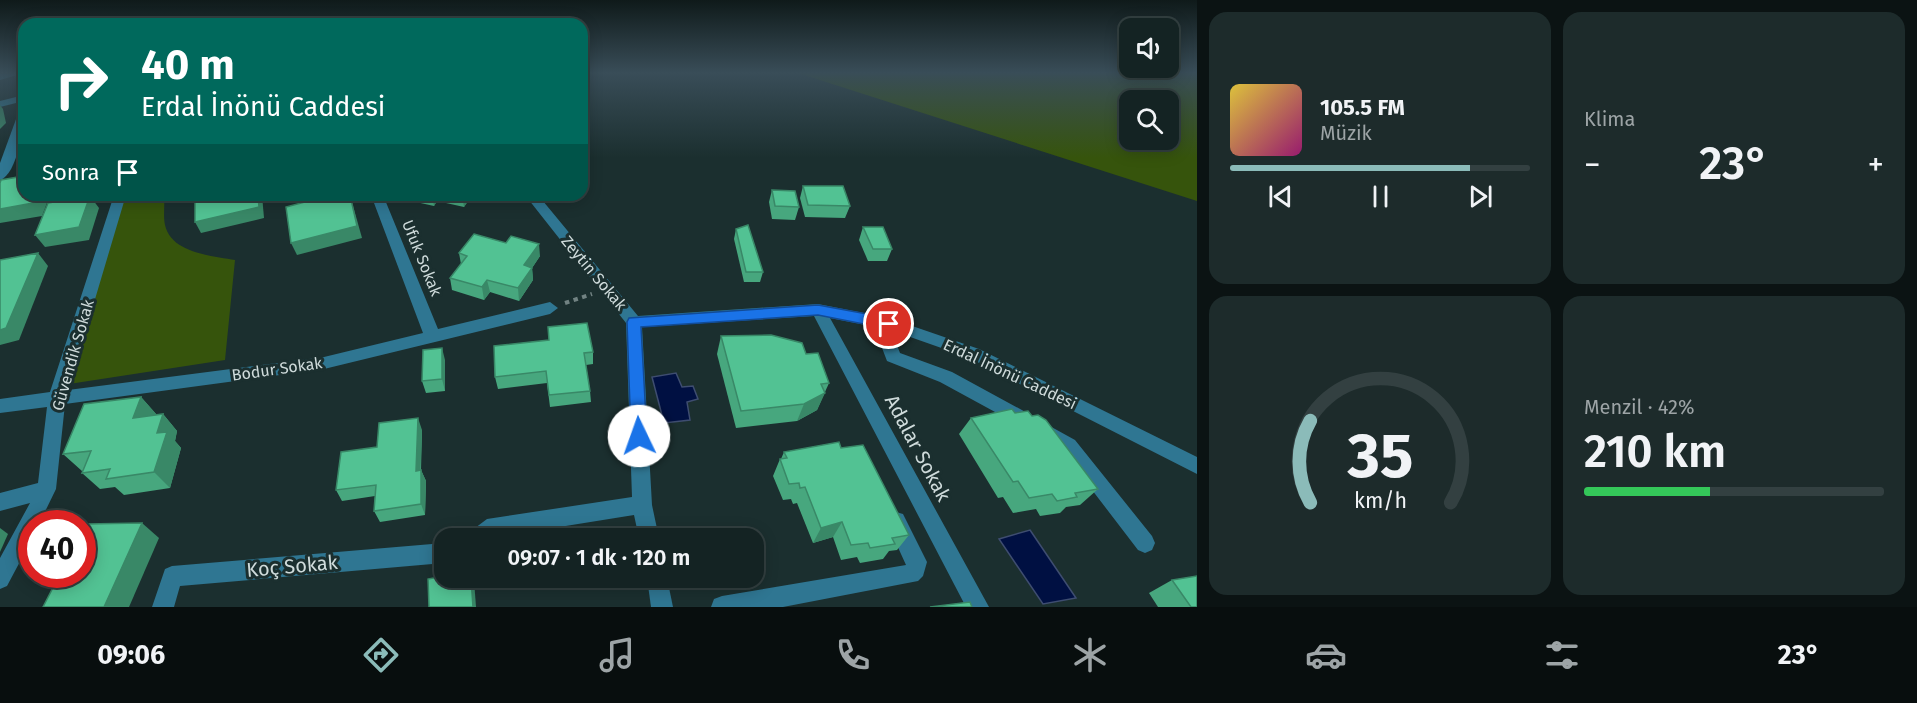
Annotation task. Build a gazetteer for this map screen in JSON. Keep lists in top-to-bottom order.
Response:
{
  "streets": {
    "street": [
      "Ufuk Sokak",
      "Zeytin Sokak",
      "Güvendik Sokak",
      "Bodur Sokak",
      "Erdal İnönü Caddesi",
      "Adalar Sokak",
      "Koç Sokak"
    ]
  },
  "crossings": [
    ["Ufuk Sokak", "Bodur Sokak"],
    ["Zeytin Sokak", "Erdal İnönü Caddesi"],
    ["Güvendik Sokak", "Bodur Sokak"],
    ["Erdal İnönü Caddesi", "Adalar Sokak"]
  ],
  "page": {
    "tile": [
      "Klima",
      ["Menzil · 42%", "210 km"]
    ],
    "turn": ["40 m", "Erdal İnönü Caddesi"],
    "song": ["105.5 FM", "Müzik"],
    "heat": ["−", "23°", "+"],
    "then": "Sonra",
    "limit": "40",
    "trip": "09:07 · 1 dk · 120 m",
    "tabs": ["09:06", "23°"],
    "gauge": ["35", "km/h"]
  }
}
